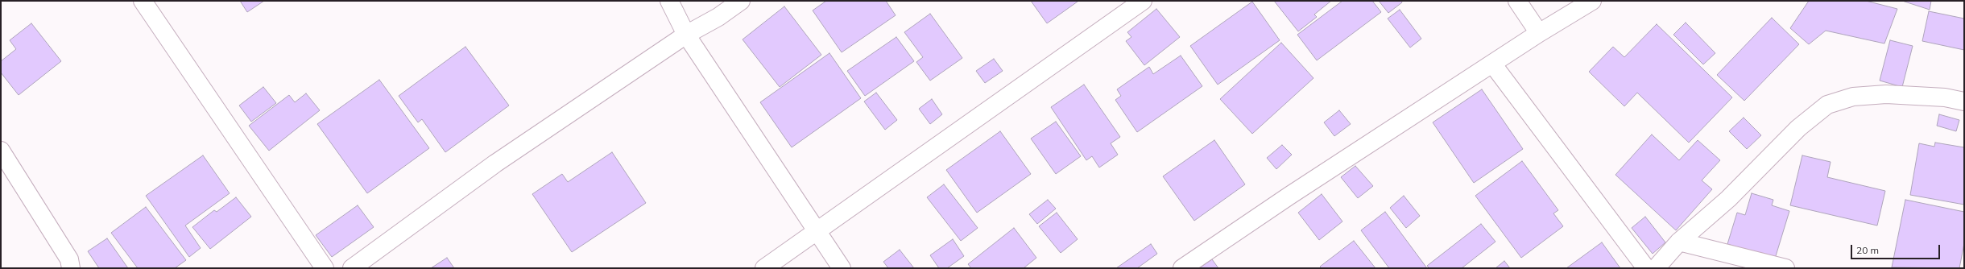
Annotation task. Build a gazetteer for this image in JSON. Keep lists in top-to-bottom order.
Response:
{
  "scale_bar": "20 m"
}
